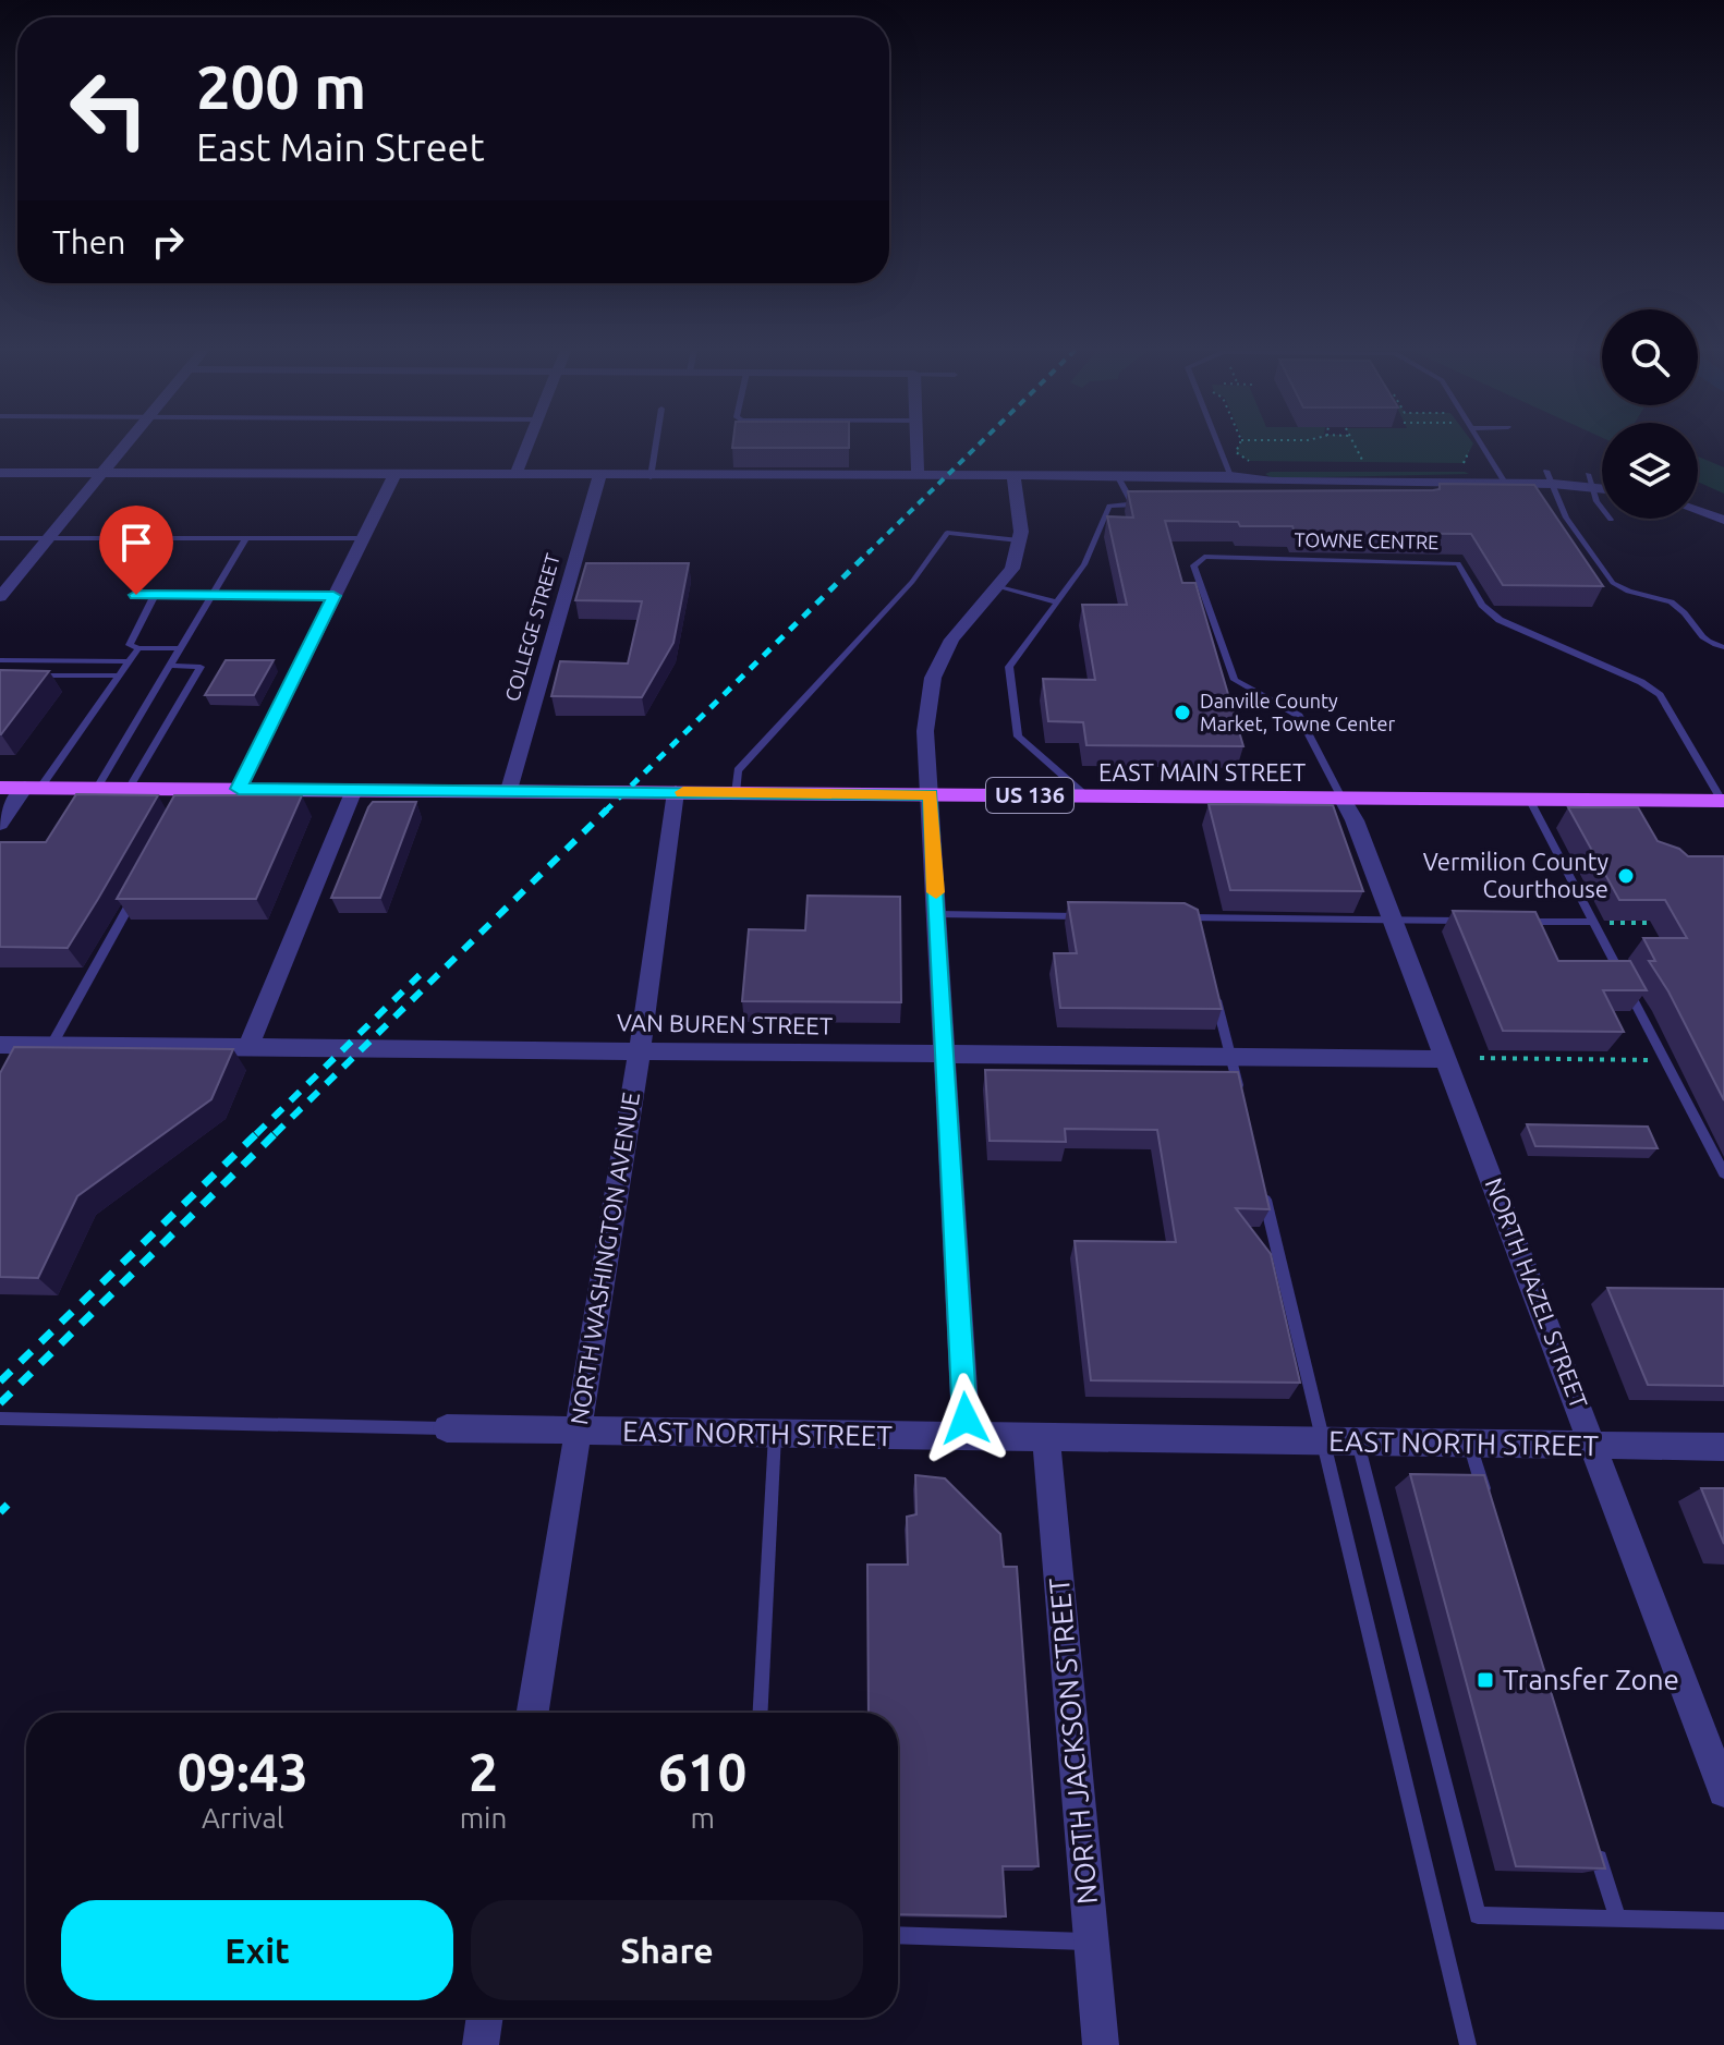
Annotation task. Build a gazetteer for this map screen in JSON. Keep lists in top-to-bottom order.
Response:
{
  "streets": {
    "main road": ["EAST MAIN STREET", "US 136"],
    "street": [
      "COLLEGE STREET",
      "VAN BUREN STREET",
      "NORTH WASHINGTON AVENUE",
      "NORTH HAZEL STREET",
      "EAST NORTH STREET",
      "NORTH JACKSON STREET"
    ],
    "lane": ["TOWNE CENTRE"]
  },
  "crossings": [
    ["TOWNE CENTRE", "EAST MAIN STREET"],
    ["TOWNE CENTRE", "NORTH HAZEL STREET"],
    ["COLLEGE STREET", "EAST MAIN STREET"],
    ["EAST MAIN STREET", "NORTH WASHINGTON AVENUE"],
    ["EAST MAIN STREET", "NORTH HAZEL STREET"],
    ["VAN BUREN STREET", "NORTH WASHINGTON AVENUE"],
    ["VAN BUREN STREET", "NORTH HAZEL STREET"],
    ["NORTH WASHINGTON AVENUE", "EAST NORTH STREET"],
    ["NORTH HAZEL STREET", "EAST NORTH STREET"],
    ["EAST NORTH STREET", "NORTH JACKSON STREET"]
  ],
  "places": {
    "other": ["Danville County Market, Towne Center", "Vermilion County Courthouse"],
    "transit": ["Transfer Zone"]
  },
  "page": {
    "turn": ["200 m", "East Main Street"],
    "then": "Then",
    "eta": [
      "09:43",
      "Arrival",
      "2",
      "min",
      "610",
      "m"
    ],
    "buttons": ["Exit", "Share"]
  }
}
